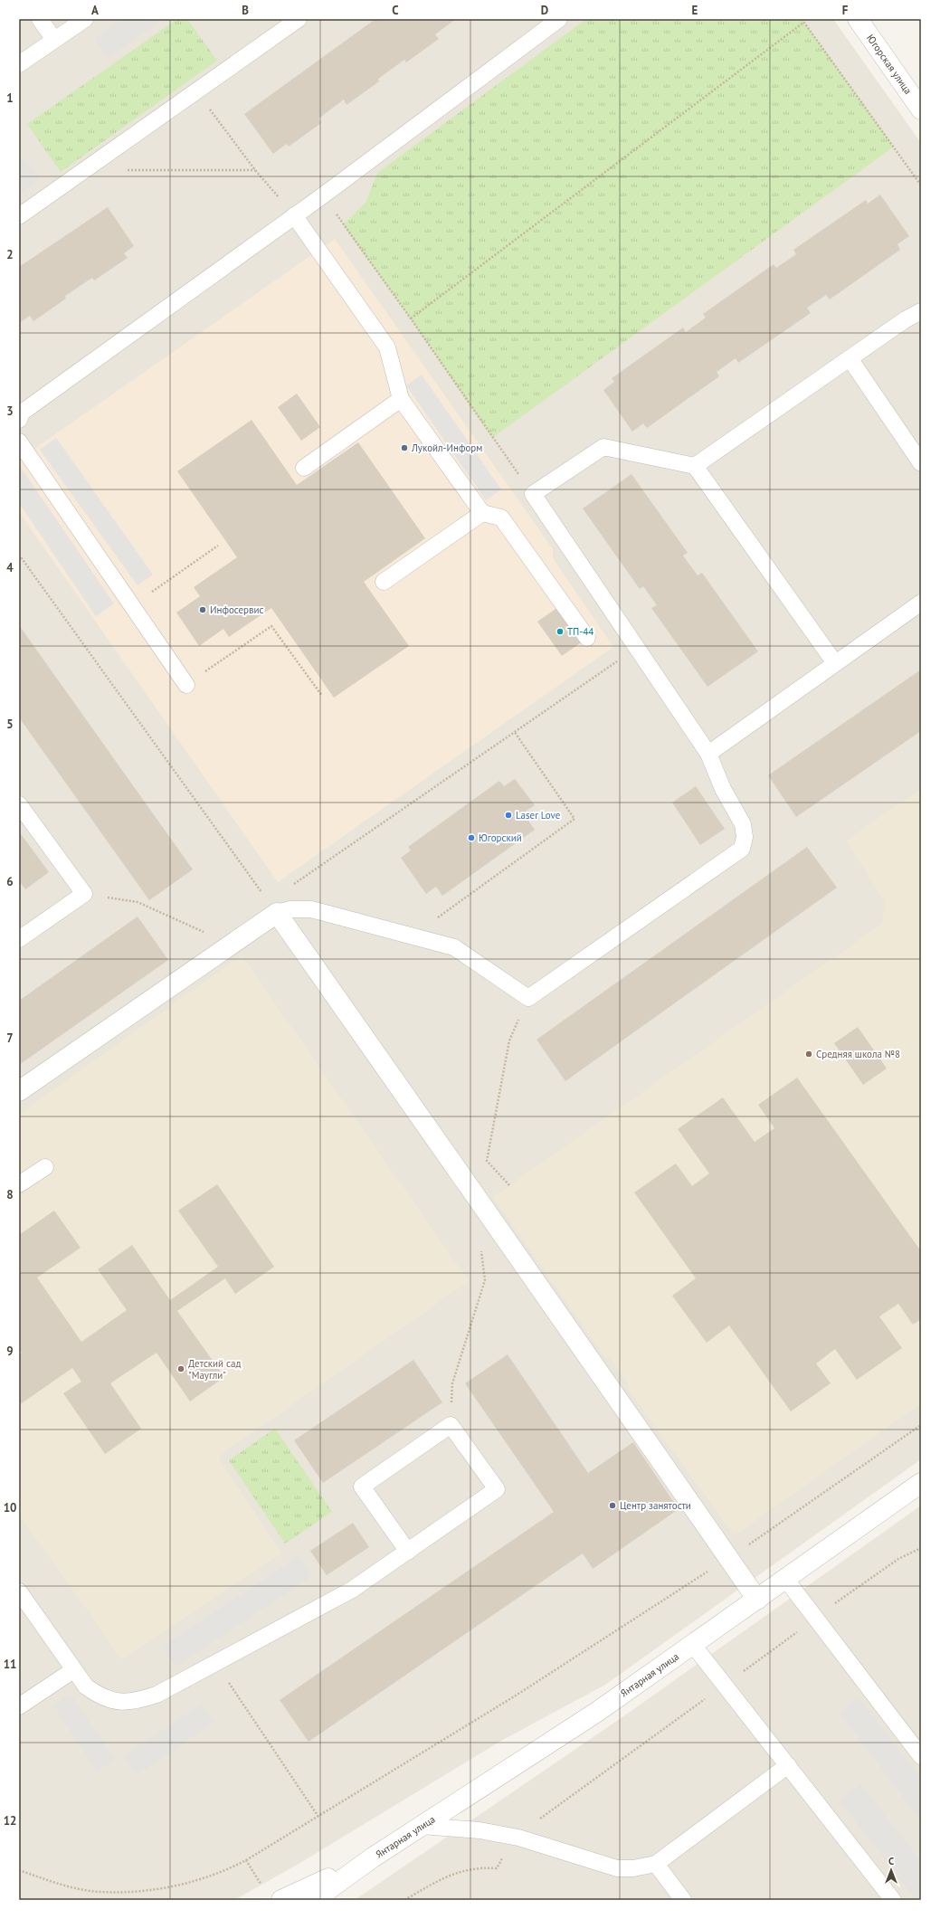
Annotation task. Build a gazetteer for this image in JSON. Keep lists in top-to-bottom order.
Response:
{
  "streets": {
    "street": ["Югорская улица", "Янтарная улица"]
  },
  "places": [
    "Лукойл-Информ",
    "Инфосервис",
    "ТП-44",
    "Laser Love",
    "Югорский",
    "Средняя школа №8",
    "Детский сад \"Маугли\"",
    "Центр занятости"
  ],
  "north": "top",
  "grid": {
    "columns": [
      "A",
      "B",
      "C",
      "D",
      "E",
      "F"
    ],
    "rows": [
      "1",
      "2",
      "3",
      "4",
      "5",
      "6",
      "7",
      "8",
      "9",
      "10",
      "11",
      "12"
    ]
  }
}
